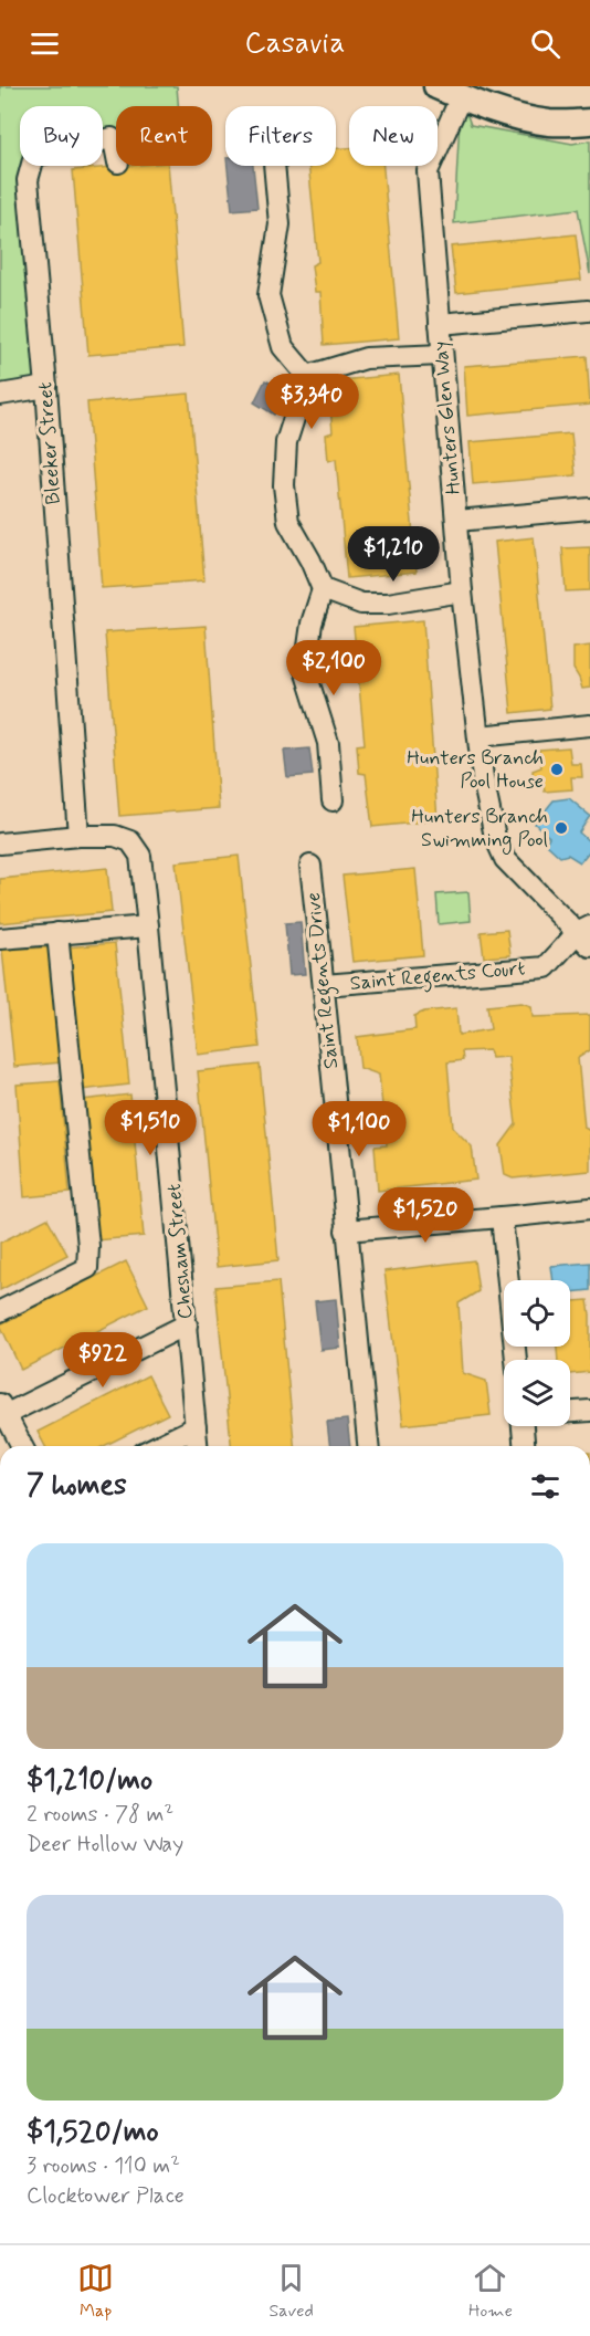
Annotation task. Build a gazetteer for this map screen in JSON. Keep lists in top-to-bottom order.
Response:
{
  "streets": {
    "street": [
      "Hunters Glen Way",
      "Bleeker Street",
      "Saint Regents Court",
      "Saint Regents Drive",
      "Chesham Street"
    ]
  },
  "crossings": [
    ["Hunters Glen Way", "Saint Regents Court"],
    ["Bleeker Street", "Chesham Street"],
    ["Saint Regents Court", "Saint Regents Drive"]
  ],
  "places": ["Hunters Branch Pool House", "Hunters Branch Swimming Pool"],
  "page": {
    "header": "Casavia",
    "chip": [
      "Buy",
      "Rent",
      "Filters",
      "New"
    ],
    "price": [
      "$3,340",
      "$1,210",
      "$2,100",
      "$1,510",
      "$1,100",
      "$1,520",
      "$922"
    ],
    "heading": "7 homes",
    "list": [
      {
        "name": "$1,210/mo",
        "note": "2 rooms · 78 m² · Deer Hollow Way"
      },
      {
        "name": "$1,520/mo",
        "note": "3 rooms · 110 m² · Clocktower Place"
      }
    ],
    "tabs": ["Map", "Saved", "Home"]
  }
}
